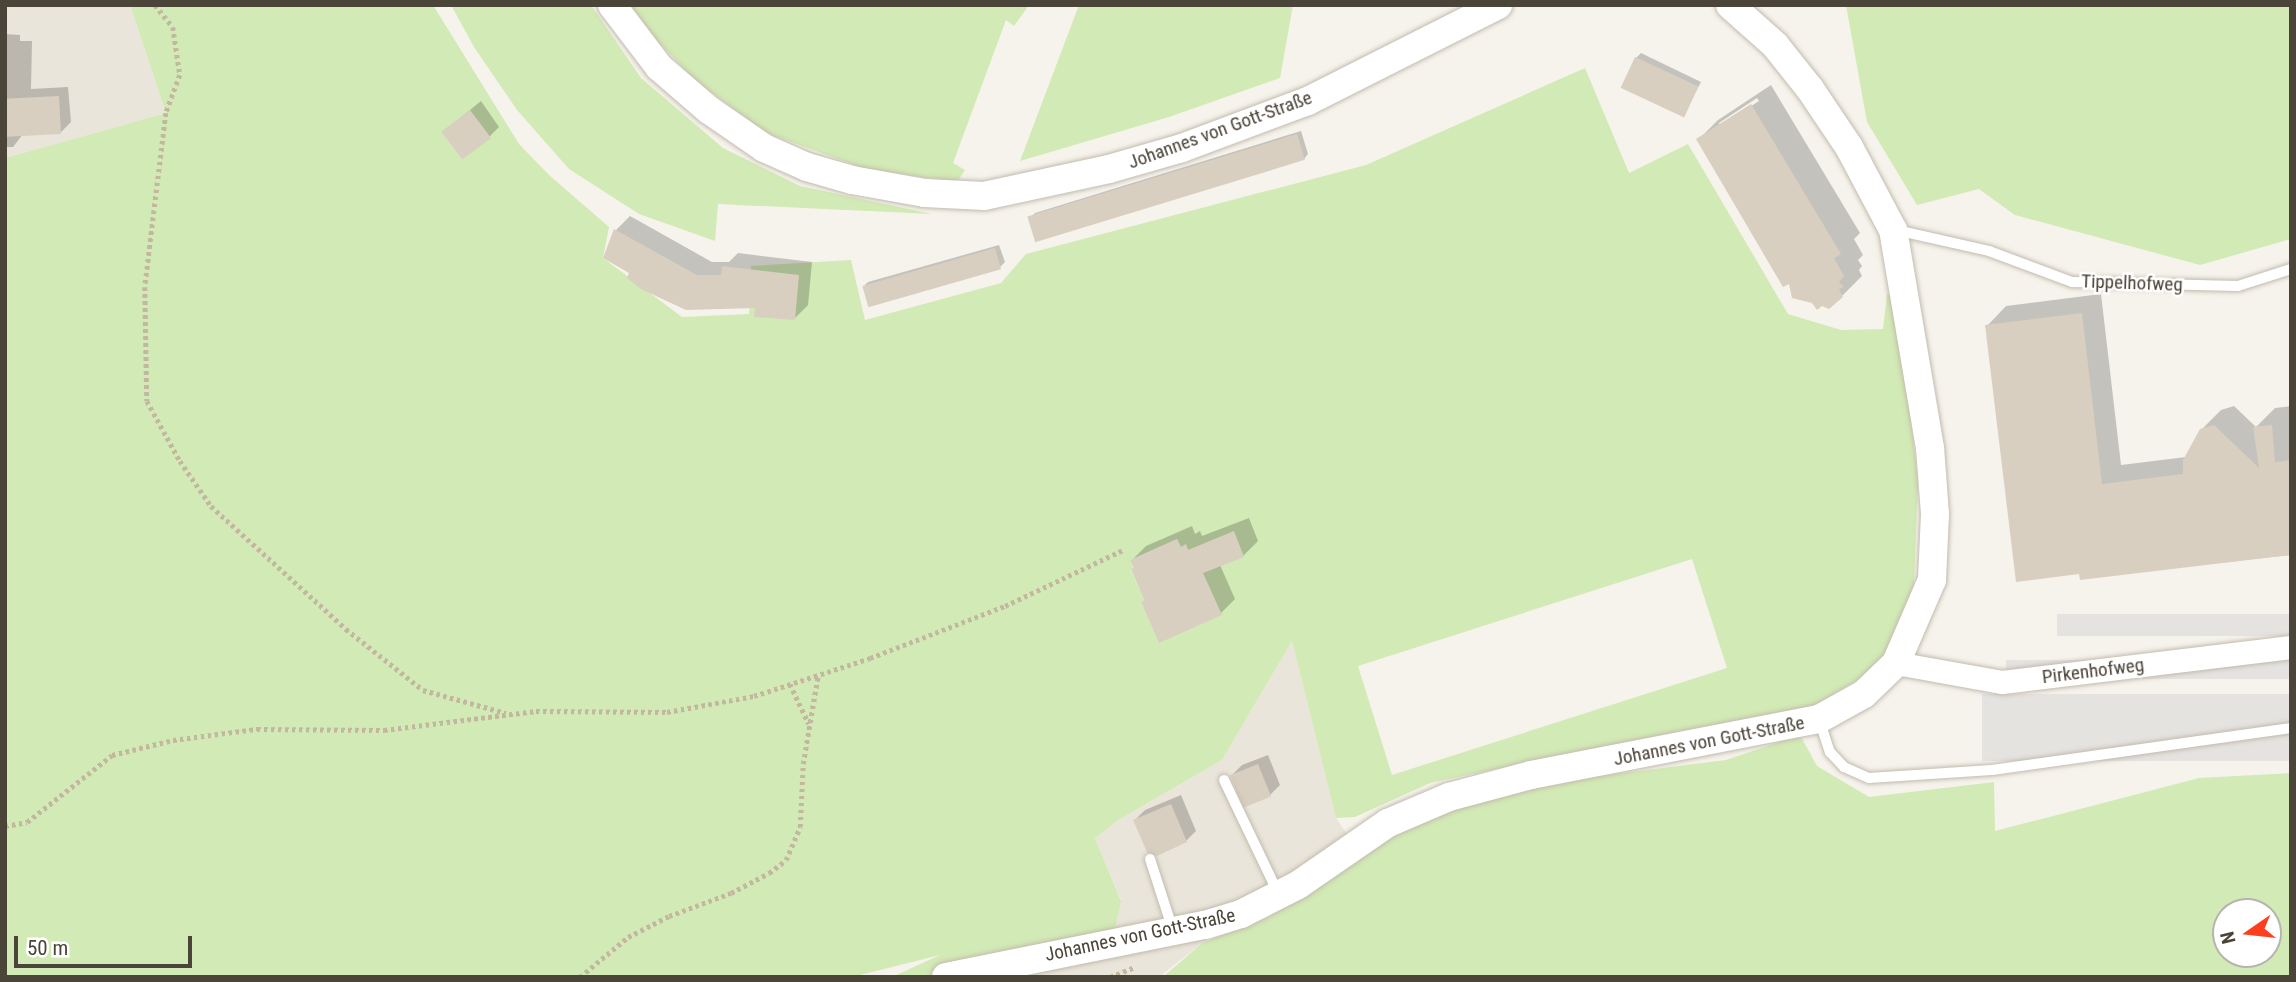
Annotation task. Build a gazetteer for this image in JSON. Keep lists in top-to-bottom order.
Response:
{
  "streets": {
    "street": ["Johannes von Gott-Straße", "Pirkenhofweg"],
    "lane": ["Tippelhofweg"]
  },
  "crossings": [
    ["Johannes von Gott-Straße", "Tippelhofweg"],
    ["Johannes von Gott-Straße", "Pirkenhofweg"]
  ],
  "scale_bar": "50 m",
  "north": "left"
}
